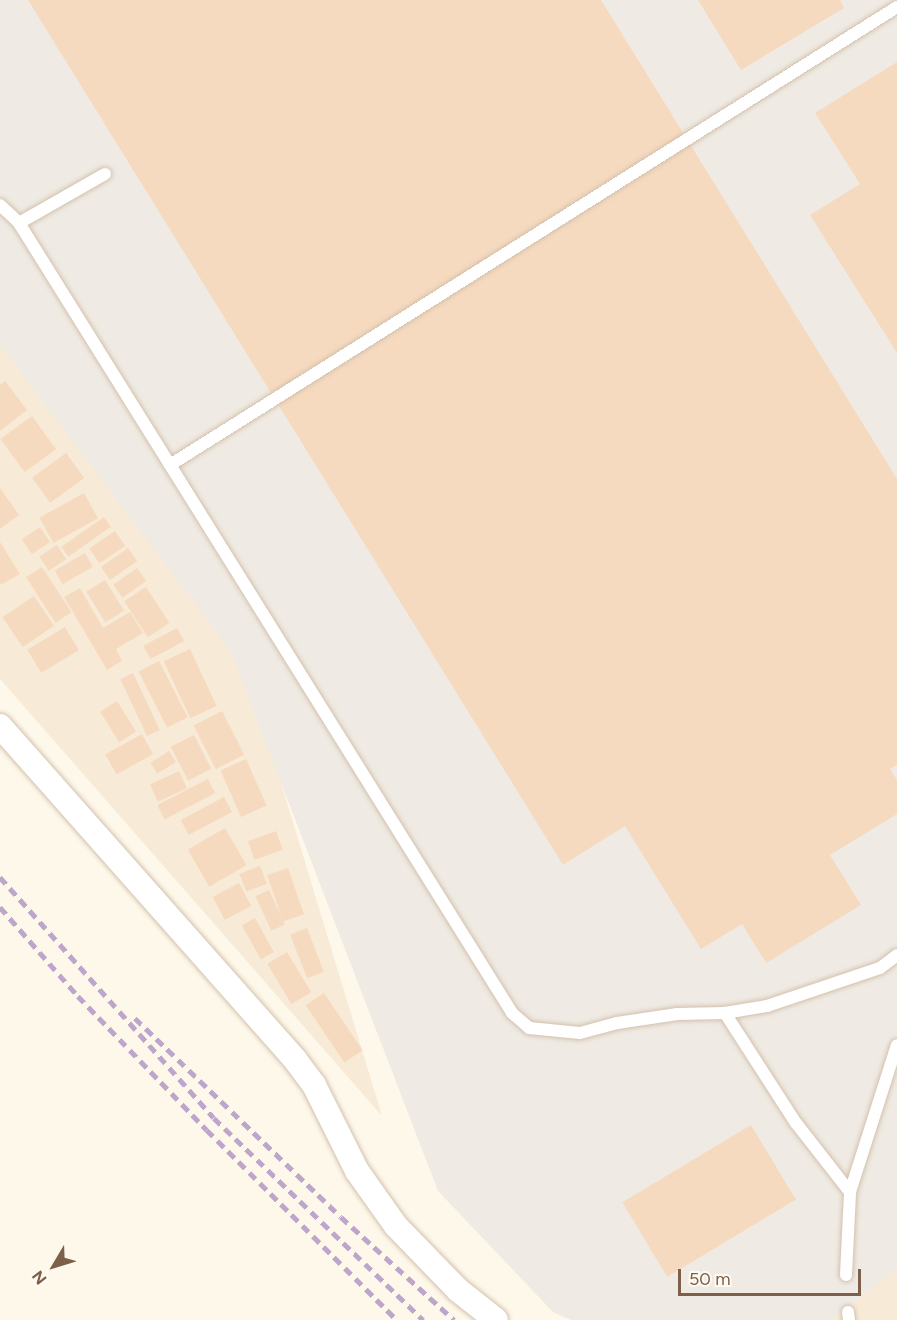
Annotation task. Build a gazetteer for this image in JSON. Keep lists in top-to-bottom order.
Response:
{
  "scale_bar": "50 m",
  "north": "bottom left"
}
